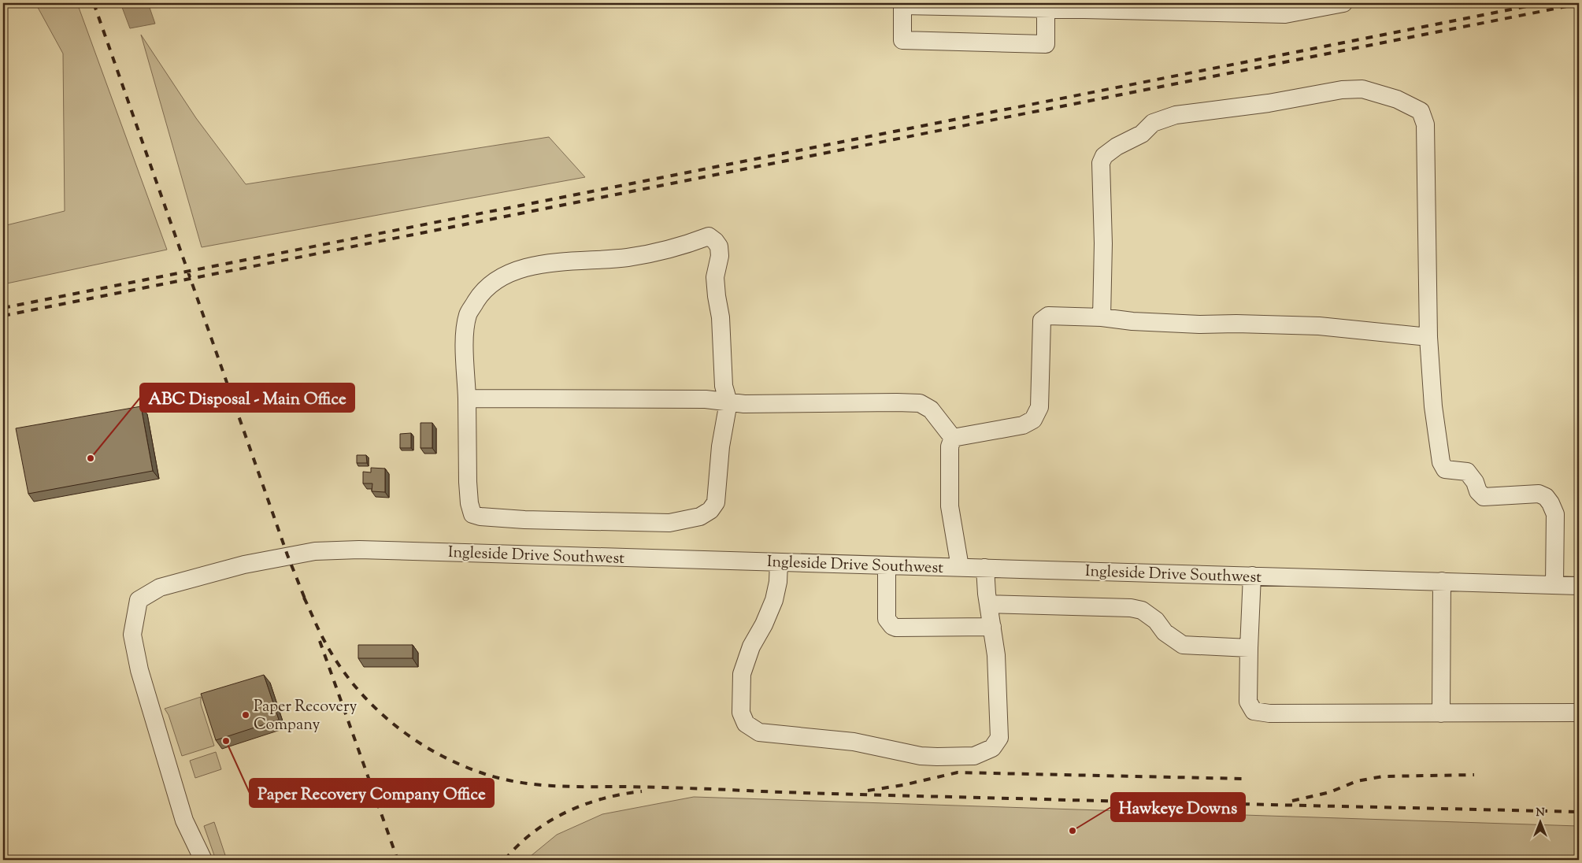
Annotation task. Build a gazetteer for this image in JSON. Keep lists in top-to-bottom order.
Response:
{
  "streets": {
    "street": ["Ingleside Drive Southwest"]
  },
  "places": [
    "ABC Disposal - Main Office",
    "Paper Recovery Company",
    "Paper Recovery Company Office",
    "Hawkeye Downs"
  ],
  "north": "top"
}
